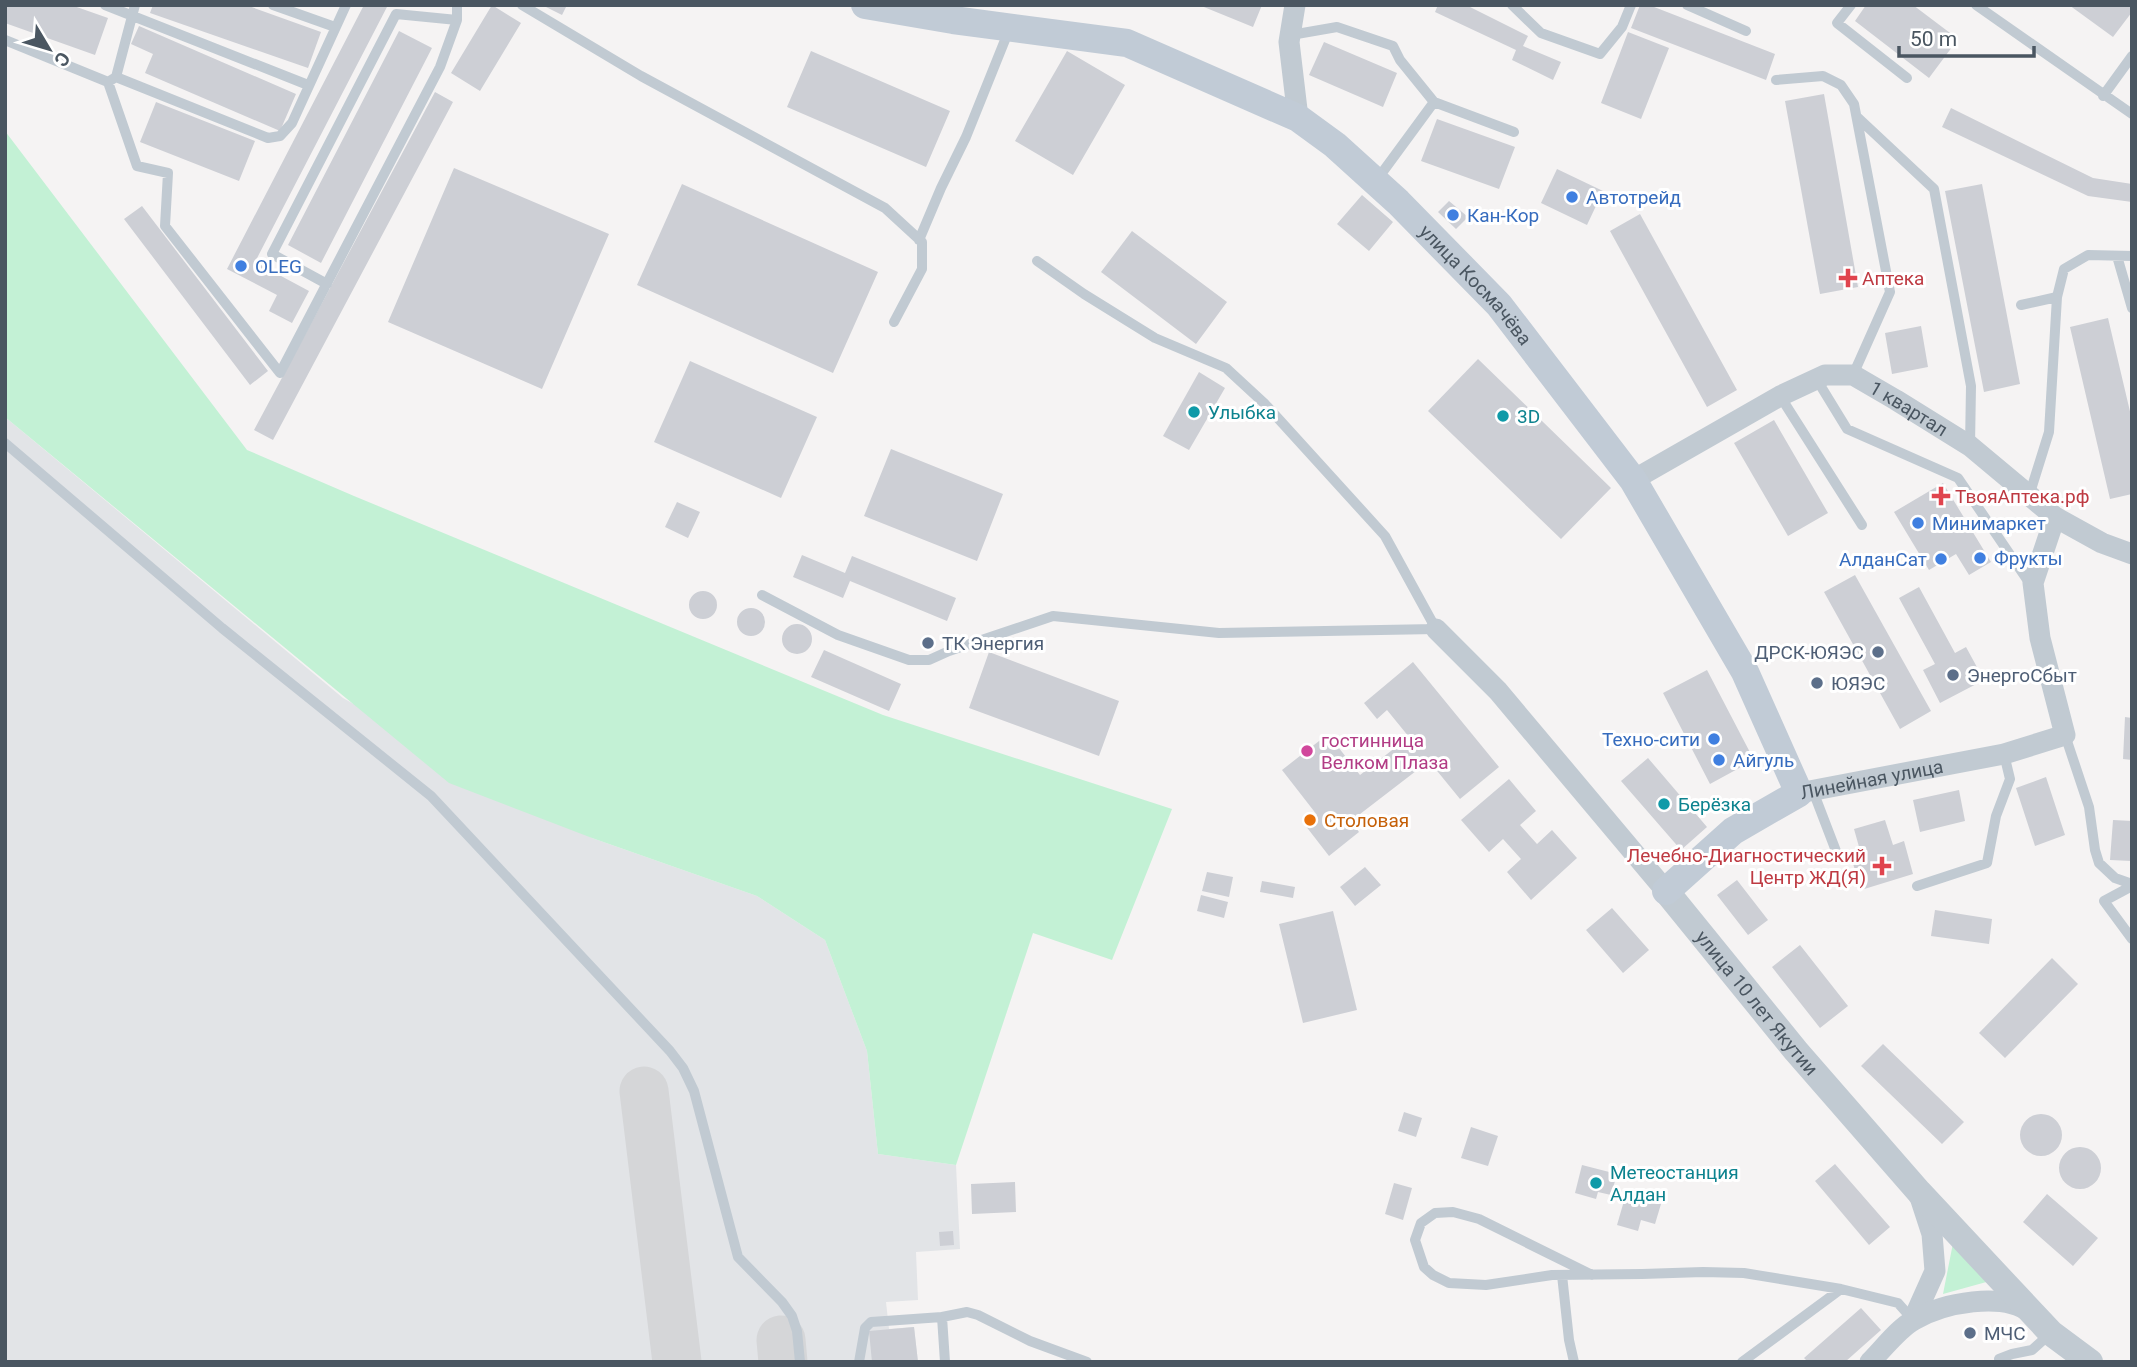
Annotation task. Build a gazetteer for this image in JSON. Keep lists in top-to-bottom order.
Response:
{
  "streets": {
    "main road": ["улица Космачёва", "Линейная улица"],
    "street": ["1 квартал", "улица 10 лет Якутии"]
  },
  "crossings": [
    ["улица Космачёва", "1 квартал"],
    ["улица Космачёва", "Линейная улица"],
    ["Линейная улица", "улица 10 лет Якутии"]
  ],
  "places": {
    "other": [
      "Автотрейд",
      "Кан-Кор",
      "OLEG",
      "Улыбка",
      "3D",
      "Минимаркет",
      "Фрукты",
      "АлданСат",
      "ТК Энергия",
      "ДРСК-ЮЯЭС",
      "ЭнергоСбыт",
      "ЮЯЭС",
      "Техно-сити",
      "гостинница Велком Плаза",
      "Айгуль",
      "Берёзка",
      "Столовая",
      "Метеостанция Алдан",
      "МЧС"
    ],
    "health": ["Аптека", "ТвояАптека.рф", "Лечебно-Диагностический Центр ЖД(Я)"]
  },
  "scale_bar": "50 m",
  "north": "bottom right"
}
